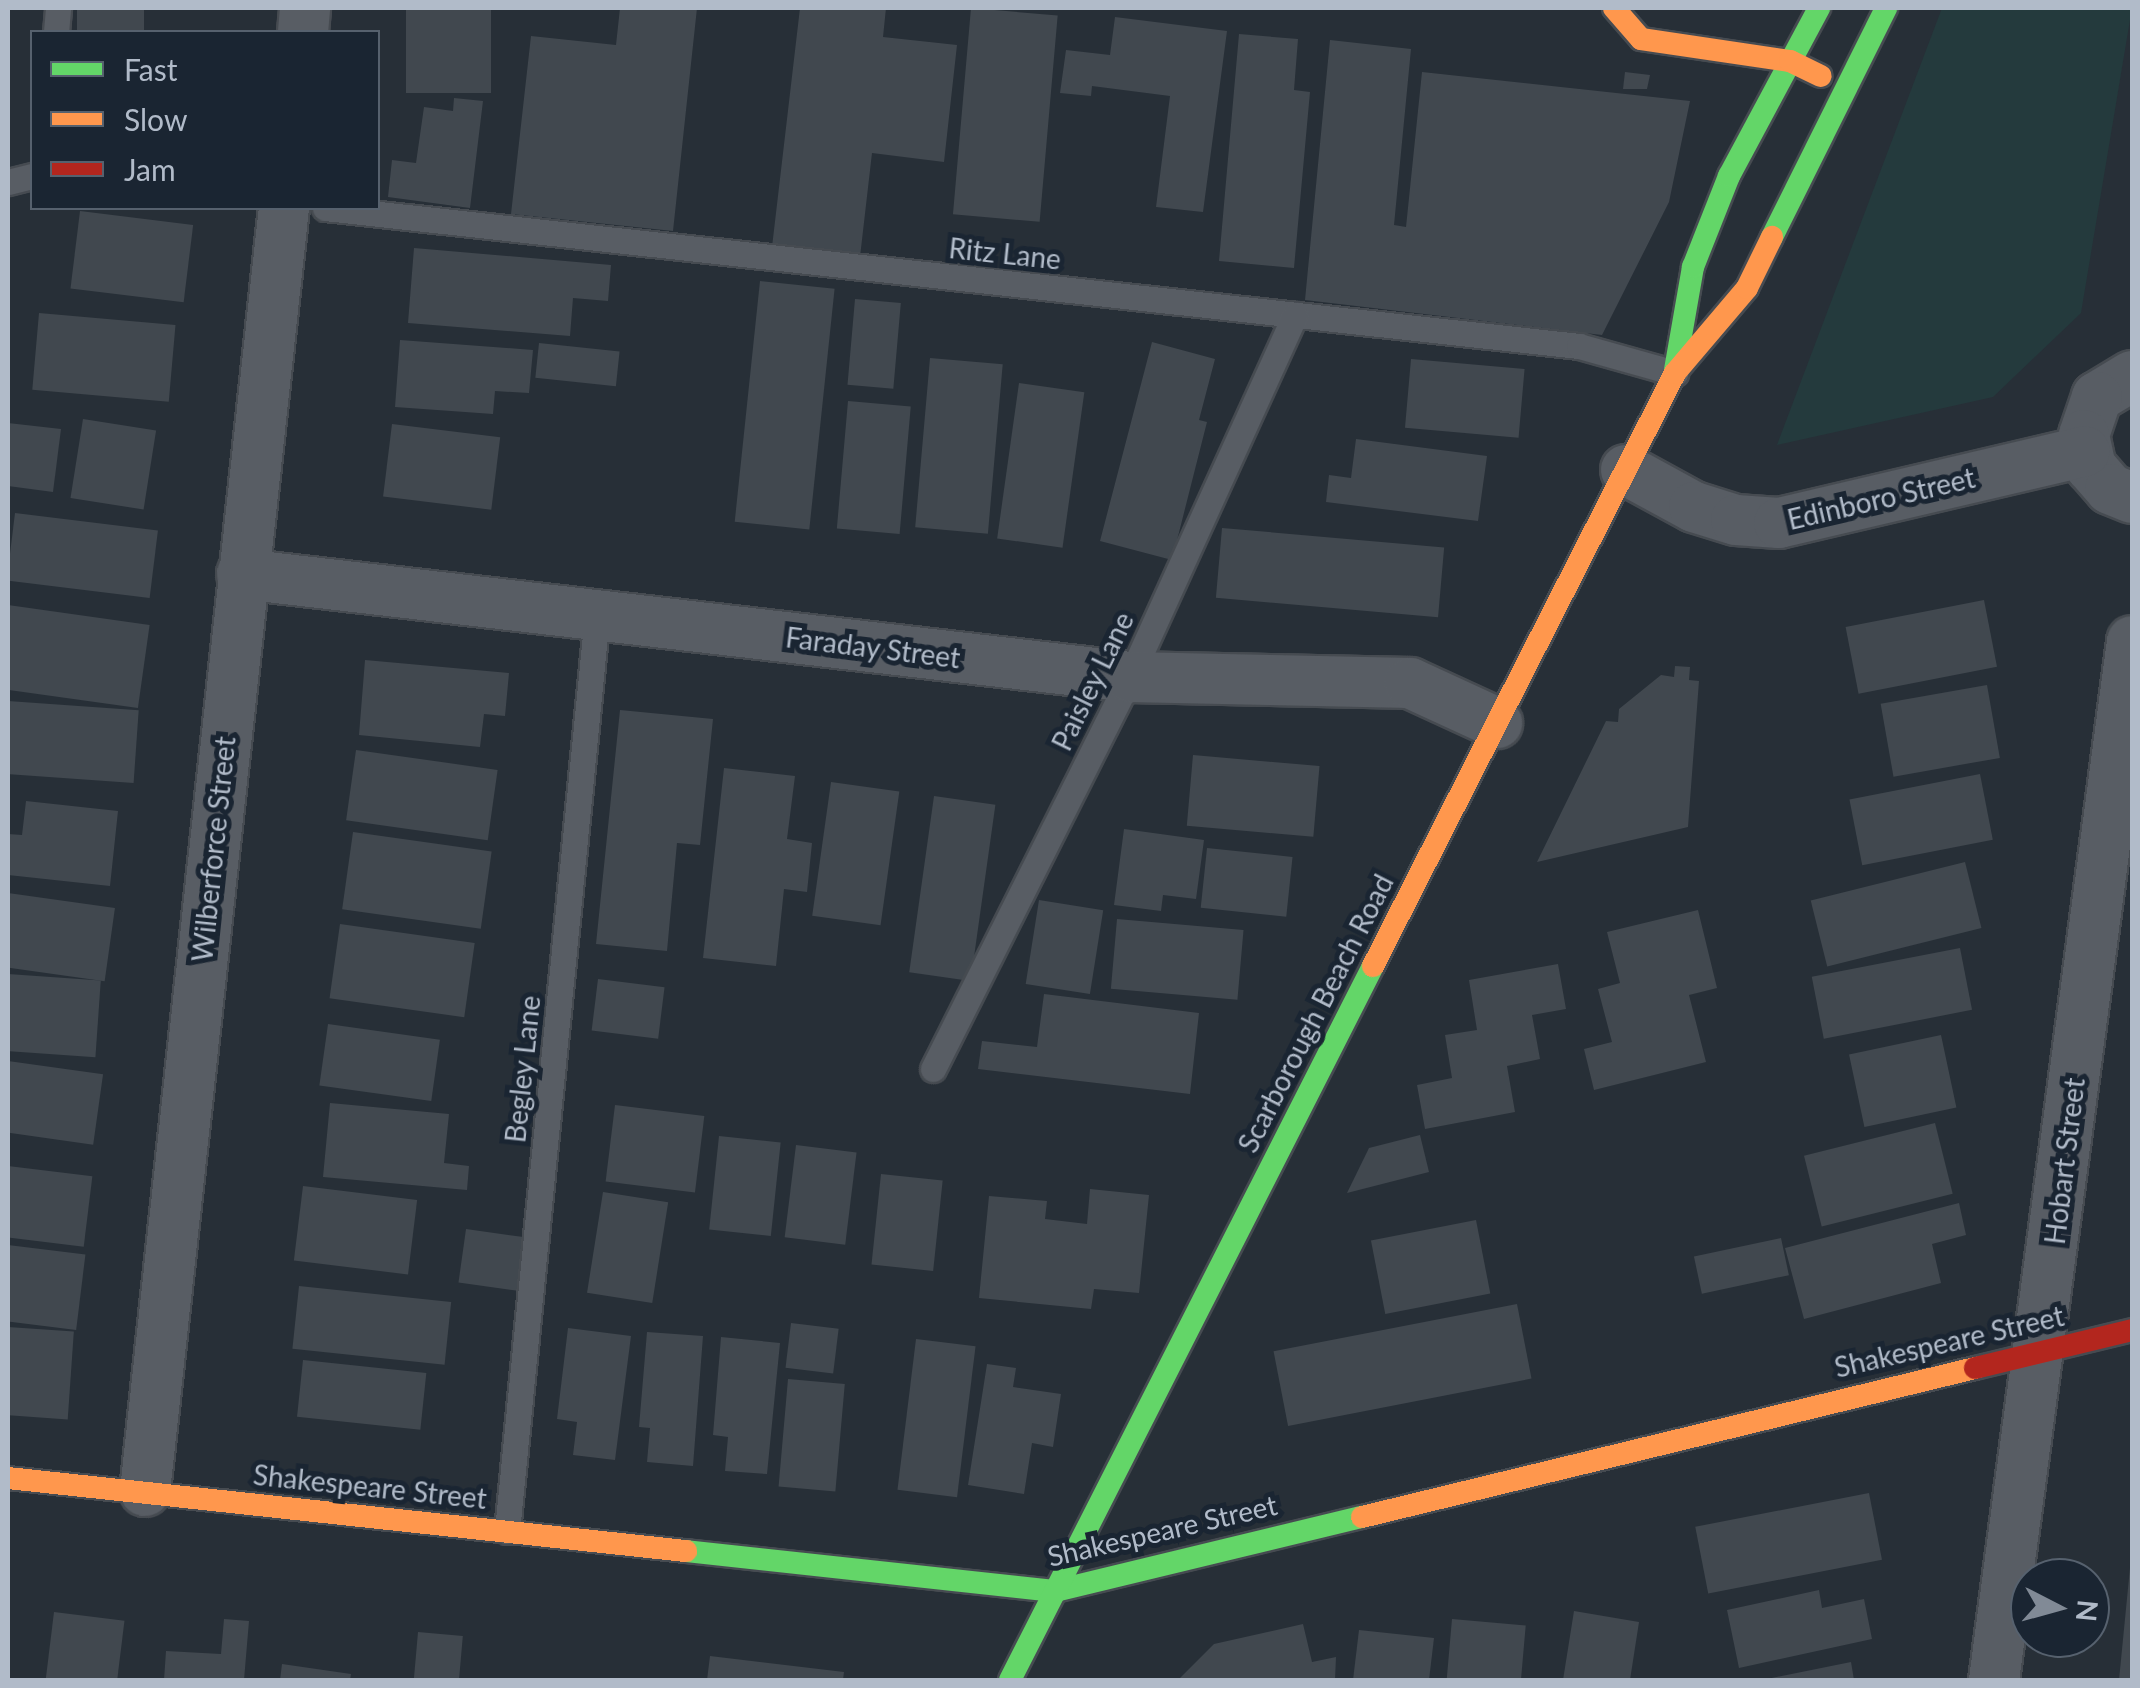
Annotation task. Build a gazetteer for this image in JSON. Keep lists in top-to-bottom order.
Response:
{
  "streets": {
    "main road": ["Scarborough Beach Road", "Shakespeare Street"],
    "street": [
      "Edinboro Street",
      "Faraday Street",
      "Wilberforce Street",
      "Hobart Street"
    ],
    "lane": ["Ritz Lane", "Paisley Lane", "Begley Lane"]
  },
  "crossings": [
    ["Ritz Lane", "Paisley Lane"],
    ["Ritz Lane", "Scarborough Beach Road"],
    ["Edinboro Street", "Scarborough Beach Road"],
    ["Faraday Street", "Paisley Lane"],
    ["Faraday Street", "Wilberforce Street"],
    ["Faraday Street", "Scarborough Beach Road"],
    ["Faraday Street", "Begley Lane"],
    ["Wilberforce Street", "Shakespeare Street"],
    ["Scarborough Beach Road", "Shakespeare Street"],
    ["Begley Lane", "Shakespeare Street"],
    ["Hobart Street", "Shakespeare Street"]
  ],
  "legend": ["Fast", "Slow", "Jam"],
  "north": "right"
}
